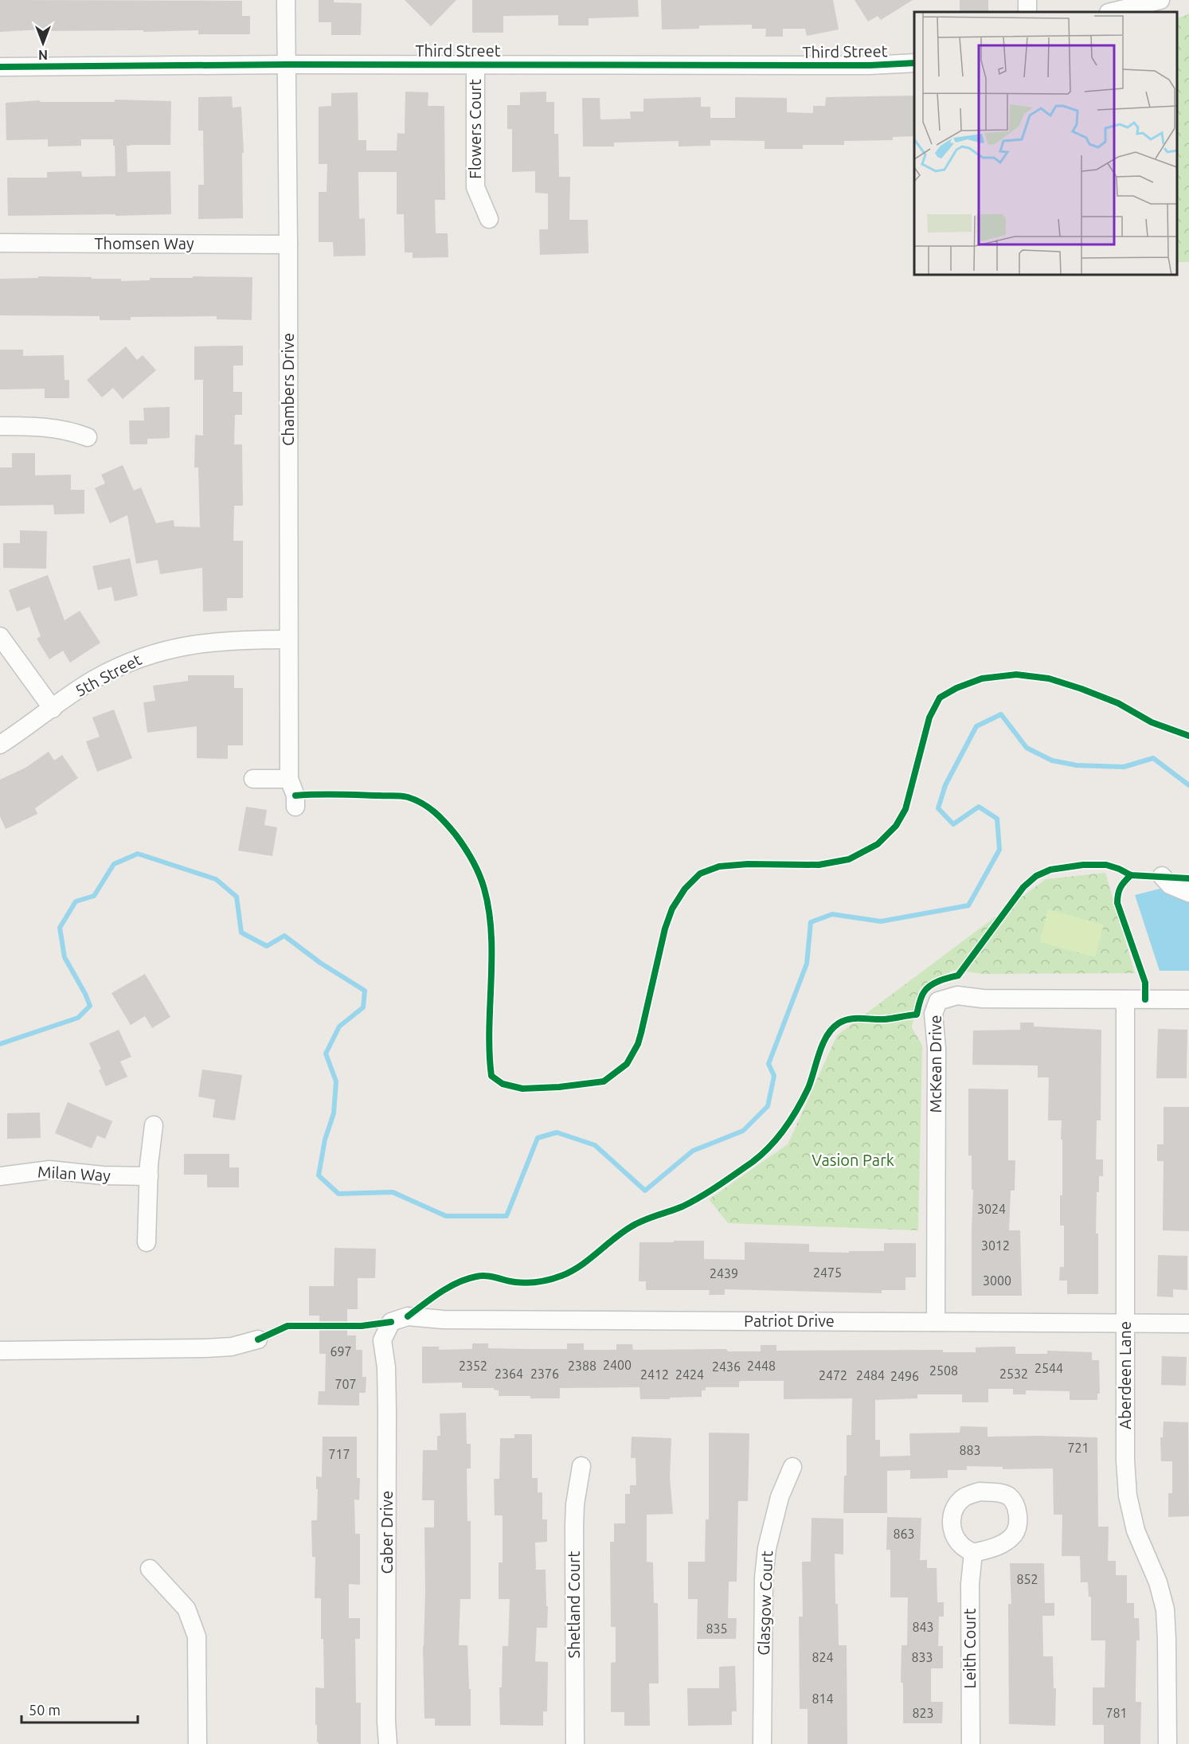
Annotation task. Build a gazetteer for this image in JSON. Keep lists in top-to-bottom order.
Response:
{
  "streets": {
    "street": [
      "Third Street",
      "Flowers Court",
      "Thomsen Way",
      "Chambers Drive",
      "5th Street",
      "McKean Drive",
      "Milan Way",
      "Patriot Drive",
      "Aberdeen Lane",
      "Caber Drive",
      "Glasgow Court",
      "Shetland Court",
      "Leith Court"
    ]
  },
  "crossings": [
    ["Third Street", "Flowers Court"],
    ["Third Street", "Chambers Drive"],
    ["Thomsen Way", "Chambers Drive"],
    ["Chambers Drive", "5th Street"],
    ["McKean Drive", "Patriot Drive"],
    ["McKean Drive", "Aberdeen Lane"],
    ["Patriot Drive", "Aberdeen Lane"],
    ["Patriot Drive", "Caber Drive"]
  ],
  "parks": ["Vasion Park"],
  "house_numbers": [
    "3024",
    "3012",
    "2475",
    "2439",
    "3000",
    "697",
    "2400",
    "2352",
    "2388",
    "2448",
    "2436",
    "2544",
    "2508",
    "2364",
    "2376",
    "2532",
    "2412",
    "2424",
    "2472",
    "2484",
    "2496",
    "707",
    "721",
    "883",
    "717",
    "863",
    "852",
    "843",
    "835",
    "824",
    "833",
    "814",
    "823",
    "781"
  ],
  "scale_bar": "50 m",
  "north": "bottom"
}
